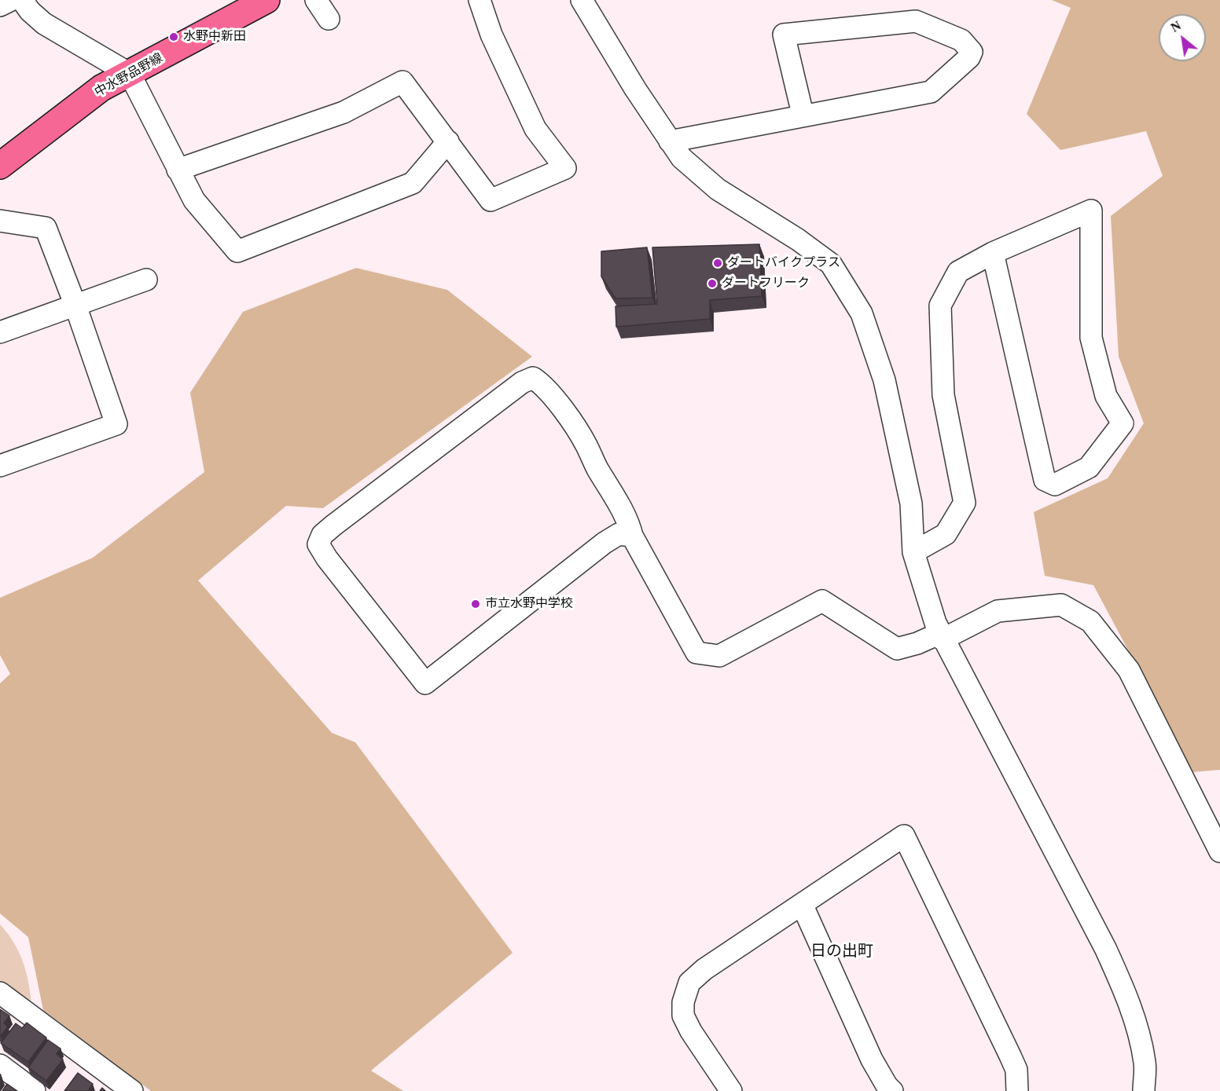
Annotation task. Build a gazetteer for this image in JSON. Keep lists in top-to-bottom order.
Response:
{
  "streets": {
    "main road": ["中水野品野線"]
  },
  "districts": ["日の出町"],
  "places": [
    "水野中新田",
    "ダートバイクプラス",
    "ダートフリーク",
    "市立水野中学校"
  ],
  "north": "top left"
}
